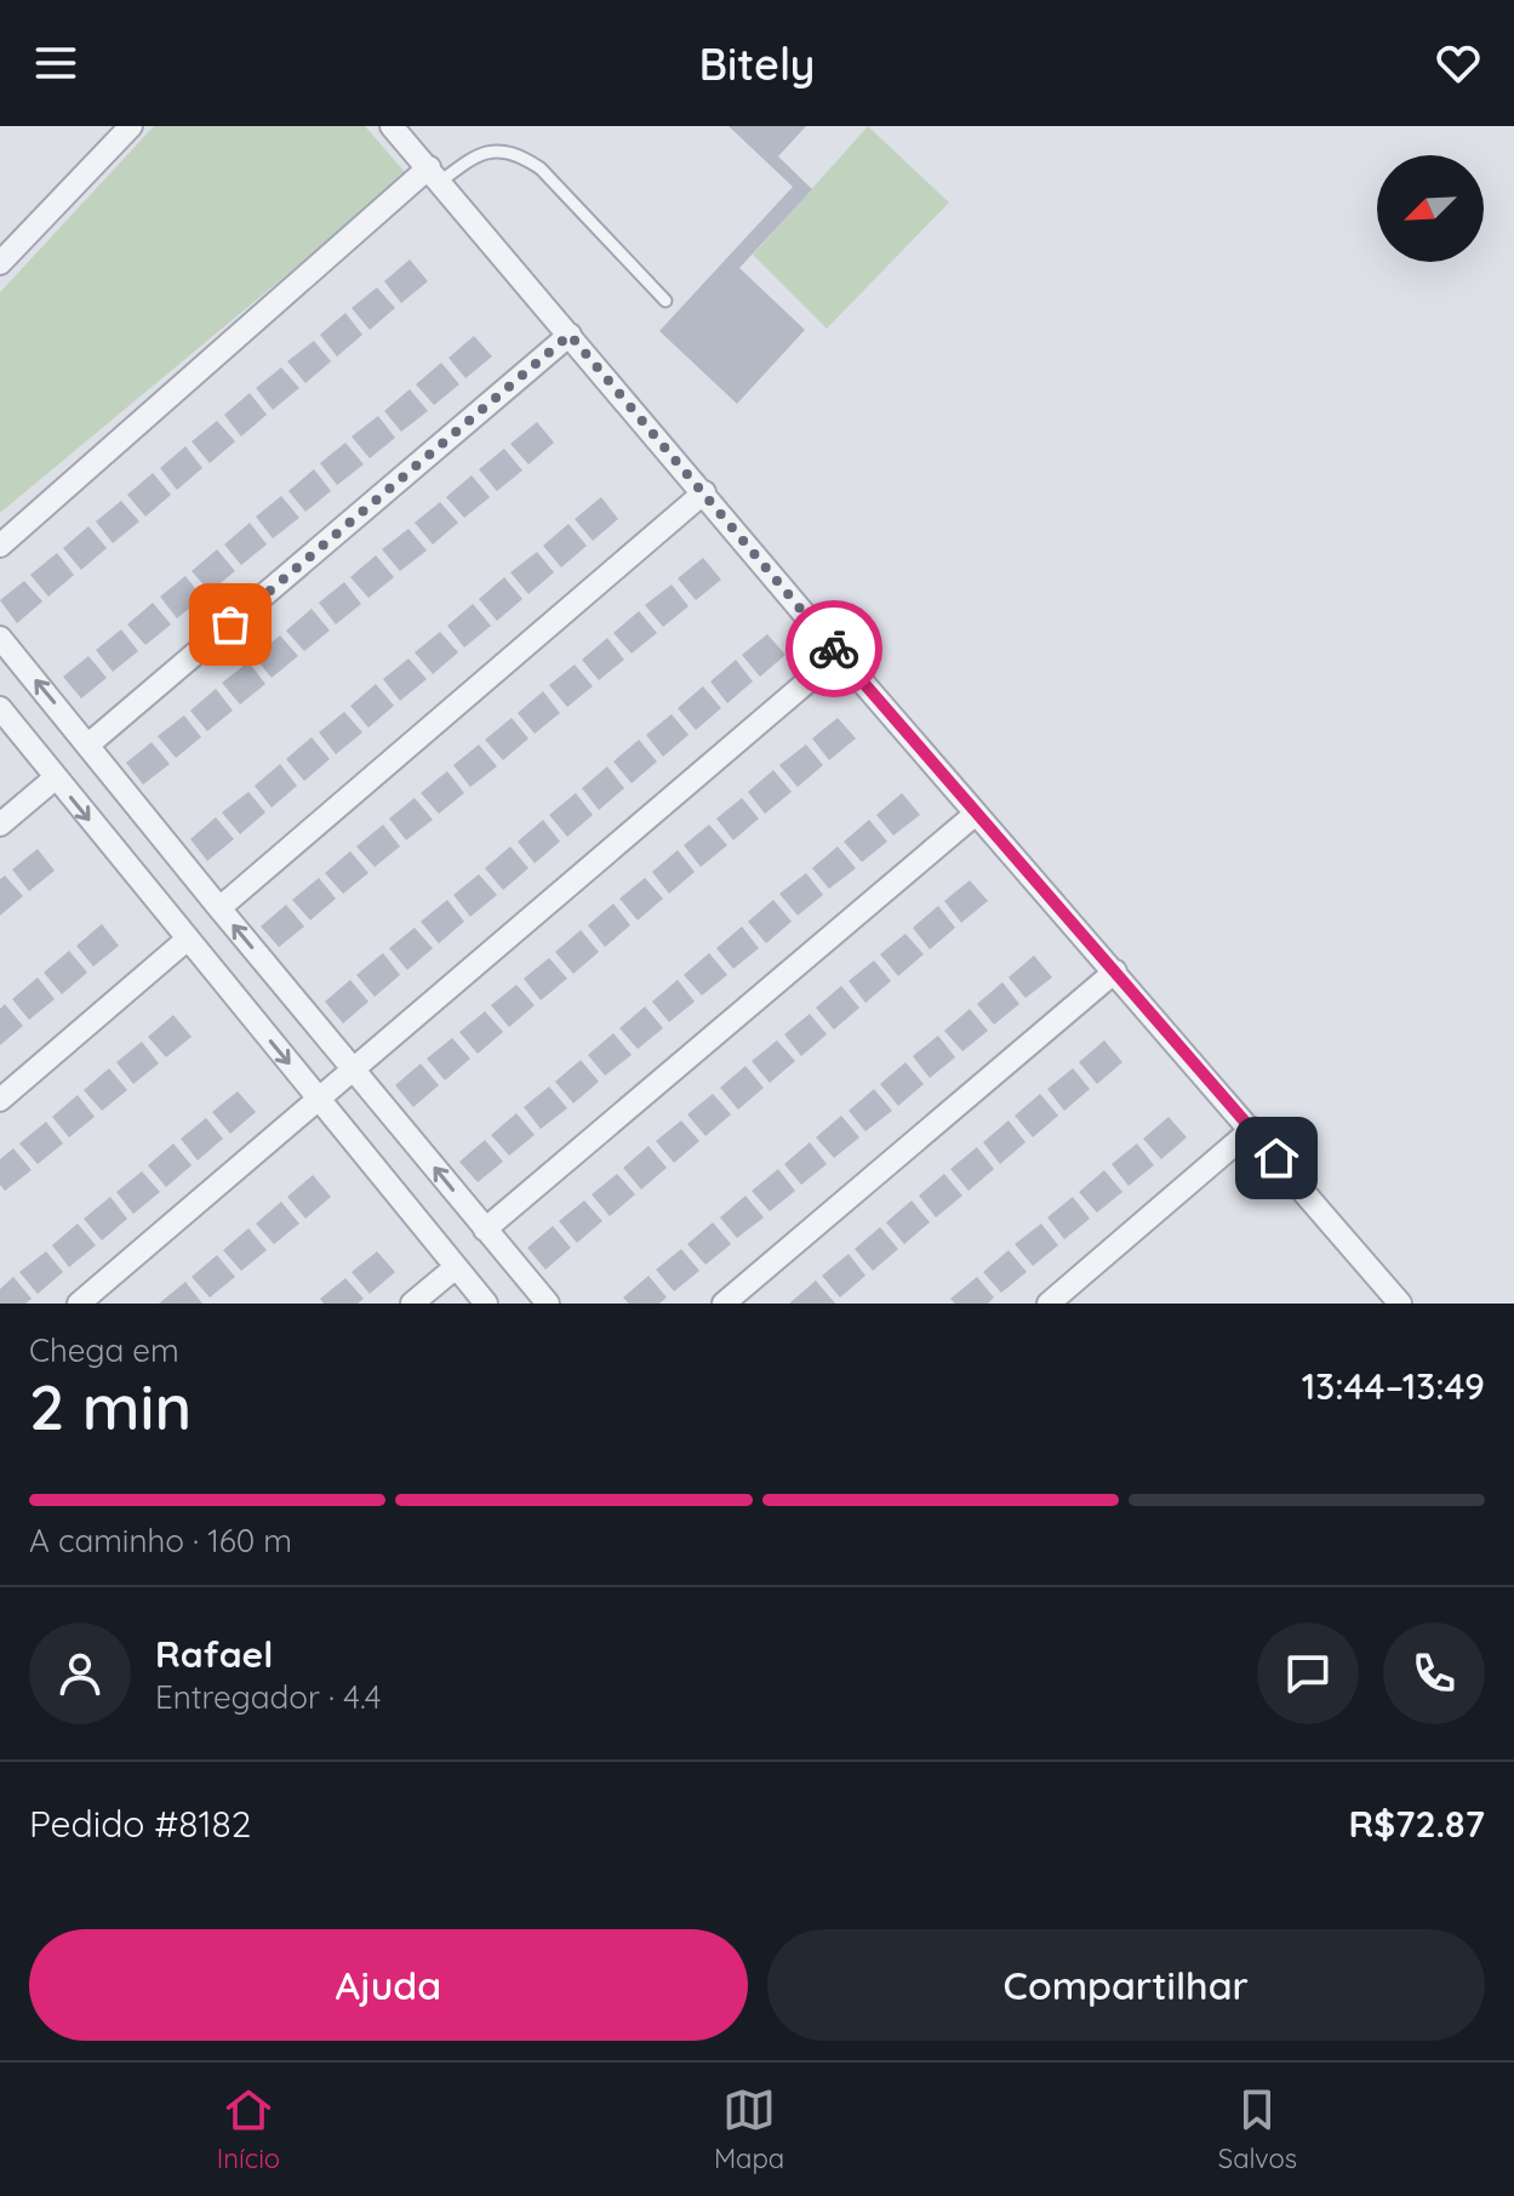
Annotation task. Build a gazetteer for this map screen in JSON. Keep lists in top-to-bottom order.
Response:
{
  "north": "bottom left",
  "page": {
    "header": "Bitely",
    "heading": ["2 min", "Chega em", "13:44–13:49"],
    "panel": [
      "Rafael",
      "Entregador · 4.4",
      "Pedido #8182",
      "R$72.87"
    ],
    "bar": "A caminho · 160 m",
    "buttons": ["Ajuda", "Compartilhar"],
    "tabs": ["Início", "Mapa", "Salvos"]
  }
}
